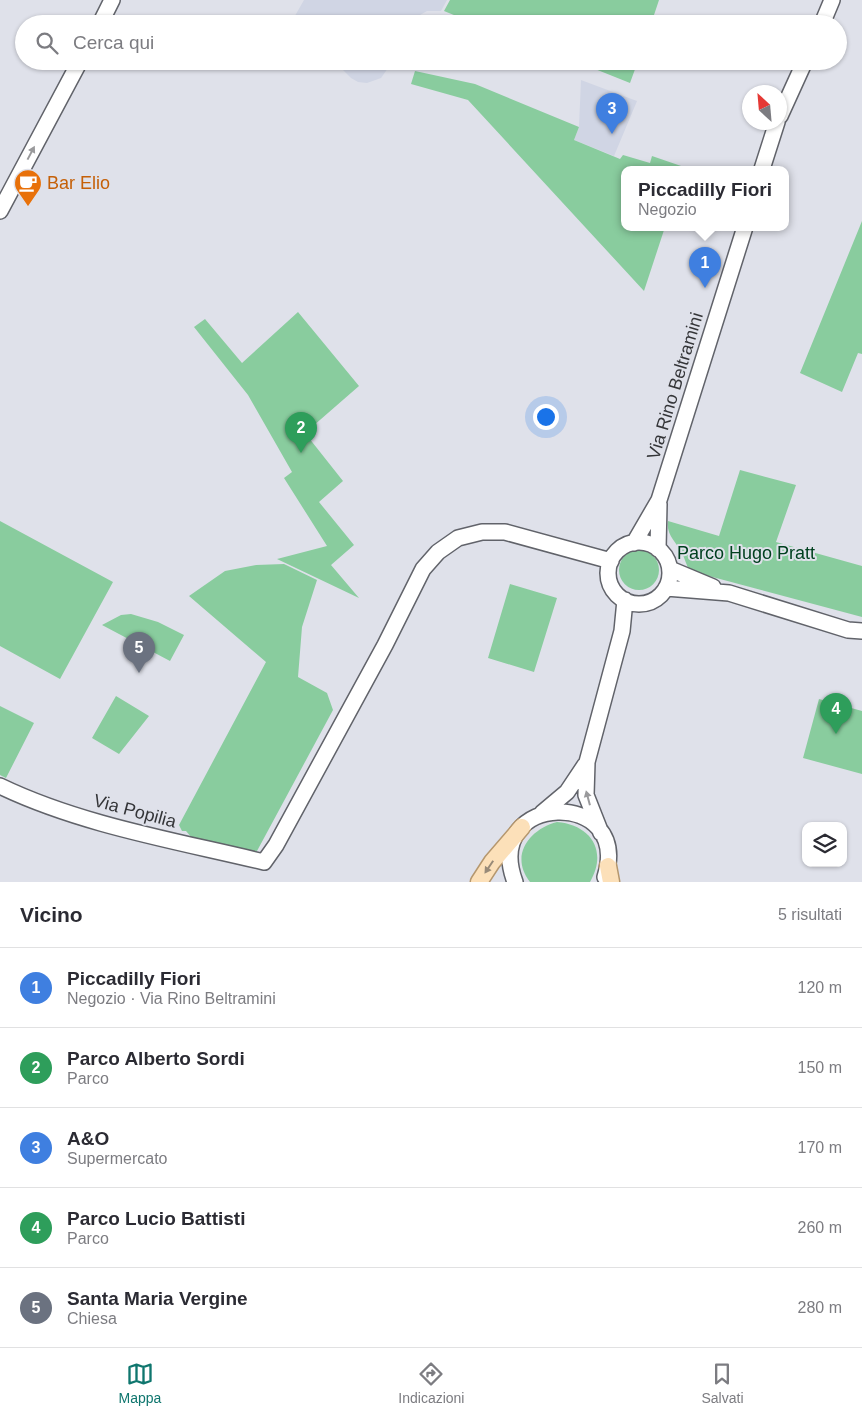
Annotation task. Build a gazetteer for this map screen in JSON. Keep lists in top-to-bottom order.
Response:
{
  "streets": {
    "street": ["Via Rino Beltramini", "Via Popilia"]
  },
  "crossings": [
    ["Via Rino Beltramini", "Via Popilia"]
  ],
  "parks": ["Parco Hugo Pratt"],
  "places": {
    "cafe": ["Bar Elio"]
  },
  "north": "top left",
  "page": {
    "search": "Cerca qui",
    "pins": [
      "3",
      "1",
      "2",
      "5",
      "4"
    ],
    "popup": ["Piccadilly Fiori", "Negozio"],
    "heading": ["Vicino", "5 risultati"],
    "list": [
      {
        "mark": "1",
        "name": "Piccadilly Fiori",
        "note": "Negozio · Via Rino Beltramini",
        "value": "120 m"
      },
      {
        "mark": "2",
        "name": "Parco Alberto Sordi",
        "note": "Parco",
        "value": "150 m"
      },
      {
        "mark": "3",
        "name": "A&O",
        "note": "Supermercato",
        "value": "170 m"
      },
      {
        "mark": "4",
        "name": "Parco Lucio Battisti",
        "note": "Parco",
        "value": "260 m"
      },
      {
        "mark": "5",
        "name": "Santa Maria Vergine",
        "note": "Chiesa",
        "value": "280 m"
      }
    ],
    "nav": ["Mappa", "Indicazioni", "Salvati"]
  }
}
